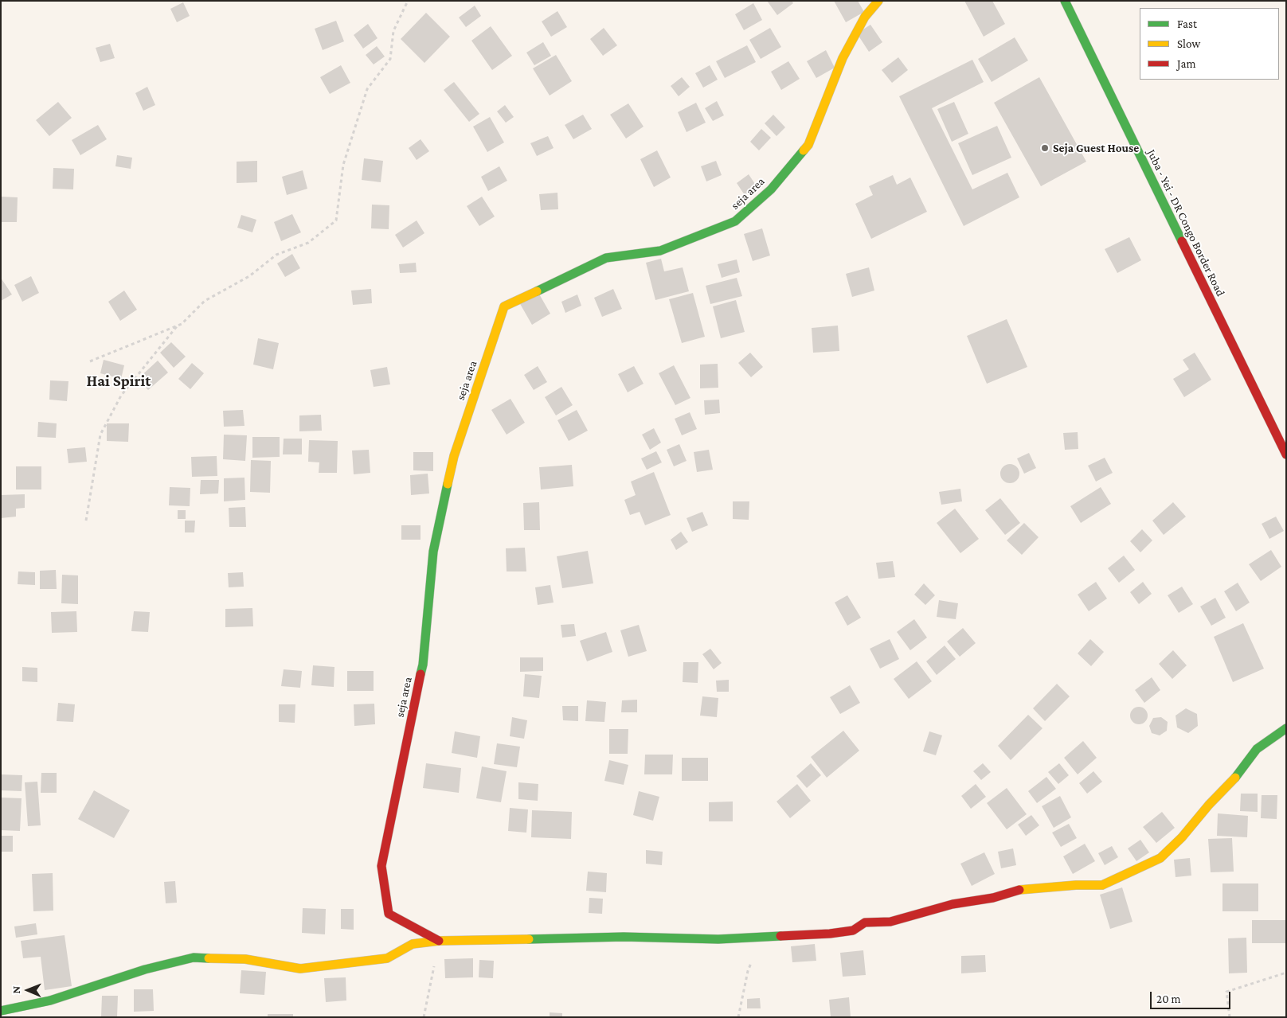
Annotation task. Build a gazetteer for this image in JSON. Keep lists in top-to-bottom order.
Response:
{
  "streets": {
    "street": ["seja area", "Juba - Yei - DR Congo Border Road"]
  },
  "districts": ["Hai Spirit"],
  "places": ["Seja Guest House"],
  "legend": ["Fast", "Slow", "Jam"],
  "scale_bar": "20 m",
  "north": "left"
}
